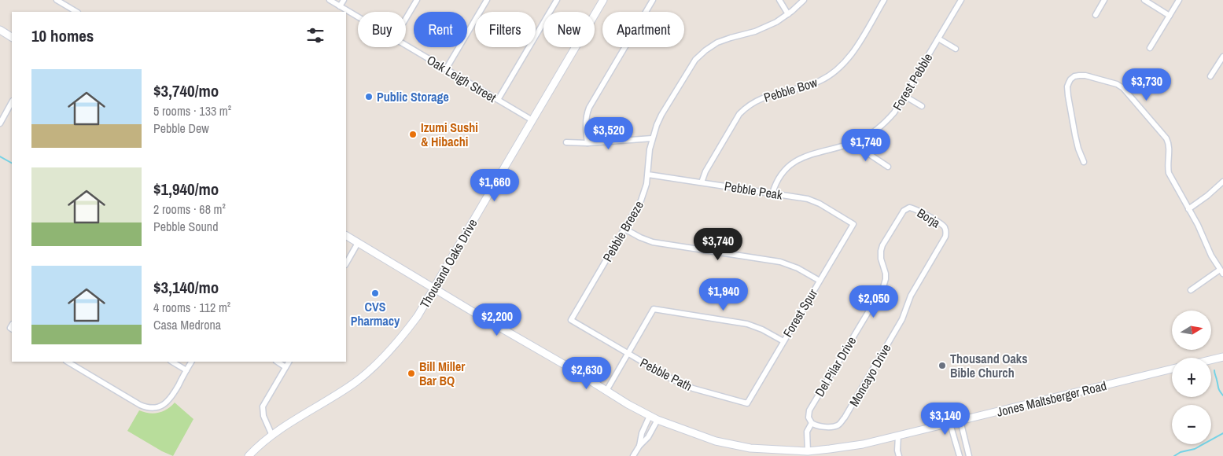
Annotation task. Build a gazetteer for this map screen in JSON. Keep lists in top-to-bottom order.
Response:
{
  "streets": {
    "main road": ["Thousand Oaks Drive", "Jones Maltsberger Road"],
    "street": [
      "Oak Leigh Street",
      "Forest Pebble",
      "Pebble Bow",
      "Pebble Peak",
      "Borja",
      "Pebble Breeze",
      "Forest Spur",
      "Del Pilar Drive",
      "Pebble Path",
      "Moncayo Drive"
    ]
  },
  "crossings": [
    ["Oak Leigh Street", "Thousand Oaks Drive"],
    ["Forest Pebble", "Pebble Peak"],
    ["Pebble Bow", "Pebble Peak"],
    ["Pebble Peak", "Pebble Breeze"],
    ["Pebble Peak", "Forest Spur"],
    ["Borja", "Del Pilar Drive"],
    ["Borja", "Moncayo Drive"],
    ["Pebble Breeze", "Pebble Path"],
    ["Thousand Oaks Drive", "Jones Maltsberger Road"],
    ["Forest Spur", "Pebble Path"],
    ["Del Pilar Drive", "Moncayo Drive"]
  ],
  "places": [
    "Public Storage",
    "Izumi Sushi & Hibachi",
    "CVS Pharmacy",
    "Thousand Oaks Bible Church",
    "Bill Miller Bar BQ"
  ],
  "north": "right",
  "page": {
    "chip": [
      "Buy",
      "Rent",
      "Filters",
      "New",
      "Apartment"
    ],
    "heading": "10 homes",
    "list": [
      {
        "name": "$3,740/mo",
        "note": "5 rooms · 133 m² · Pebble Dew"
      },
      {
        "name": "$1,940/mo",
        "note": "2 rooms · 68 m² · Pebble Sound"
      },
      {
        "name": "$3,140/mo",
        "note": "4 rooms · 112 m² · Casa Medrona"
      }
    ],
    "price": [
      "$3,730",
      "$3,520",
      "$1,740",
      "$1,660",
      "$3,740",
      "$1,940",
      "$2,050",
      "$2,200",
      "$2,630",
      "$3,140"
    ],
    "map_buttons": ["+", "−"]
  }
}
